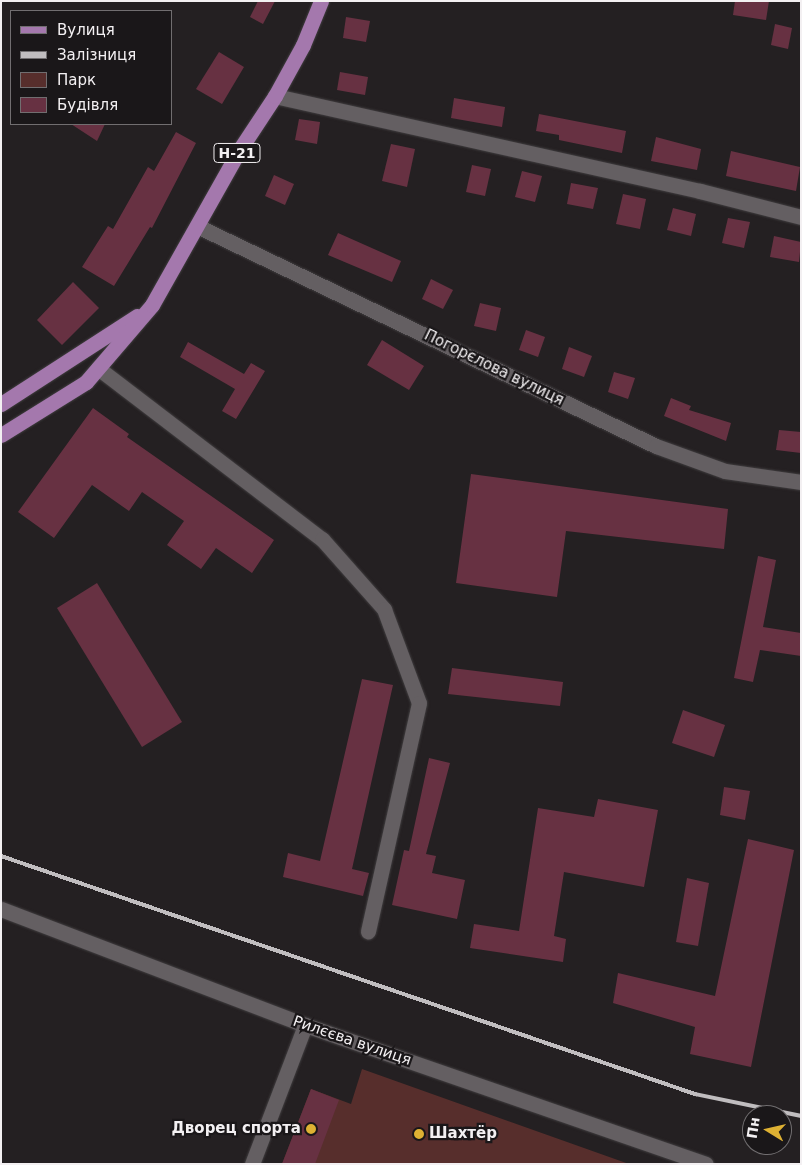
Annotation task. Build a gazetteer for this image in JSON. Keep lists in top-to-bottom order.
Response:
{
  "streets": {
    "main road": ["Н-21"],
    "street": ["Погорєлова вулиця", "Рилєєва вулиця"]
  },
  "crossings": [
    ["Н-21", "Погорєлова вулиця"]
  ],
  "places": ["Дворец спорта", "Шахтёр"],
  "legend": [
    "Вулиця",
    "Залізниця",
    "Парк",
    "Будівля"
  ],
  "north": "left"
}
